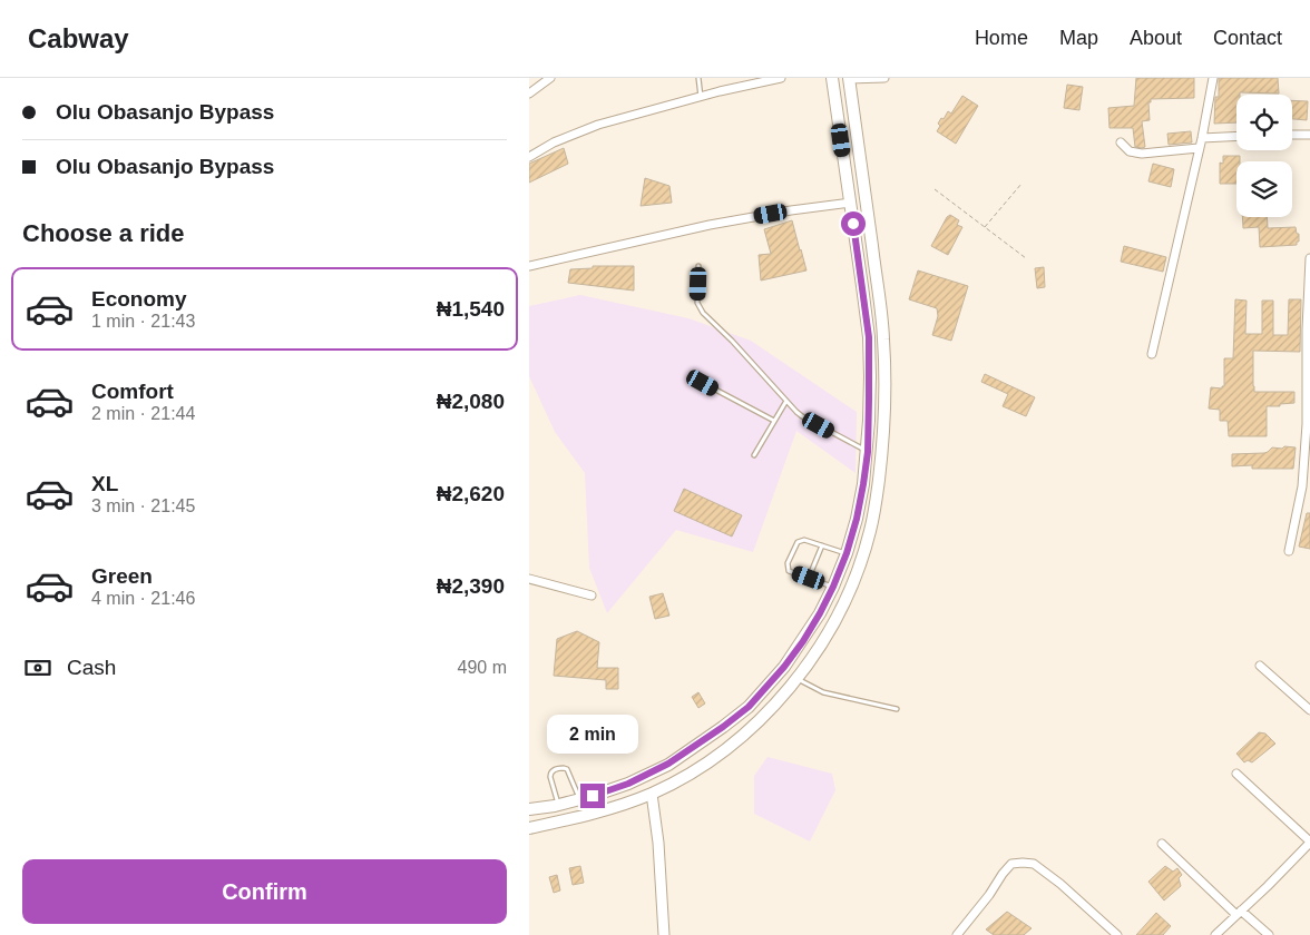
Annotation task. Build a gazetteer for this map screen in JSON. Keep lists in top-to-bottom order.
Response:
{
  "page": {
    "header": "Cabway",
    "nav": [
      "Home",
      "Map",
      "About",
      "Contact"
    ],
    "banner": ["Olu Obasanjo Bypass", "Olu Obasanjo Bypass"],
    "heading": "Choose a ride",
    "list": [
      {
        "name": "Economy",
        "note": "1 min · 21:43",
        "value": "₦1,540"
      },
      {
        "name": "Comfort",
        "note": "2 min · 21:44",
        "value": "₦2,080"
      },
      {
        "name": "XL",
        "note": "3 min · 21:45",
        "value": "₦2,620"
      },
      {
        "name": "Green",
        "note": "4 min · 21:46",
        "value": "₦2,390"
      }
    ],
    "pay": ["Cash", "490 m"],
    "bubble": "2 min",
    "buttons": "Confirm"
  }
}
